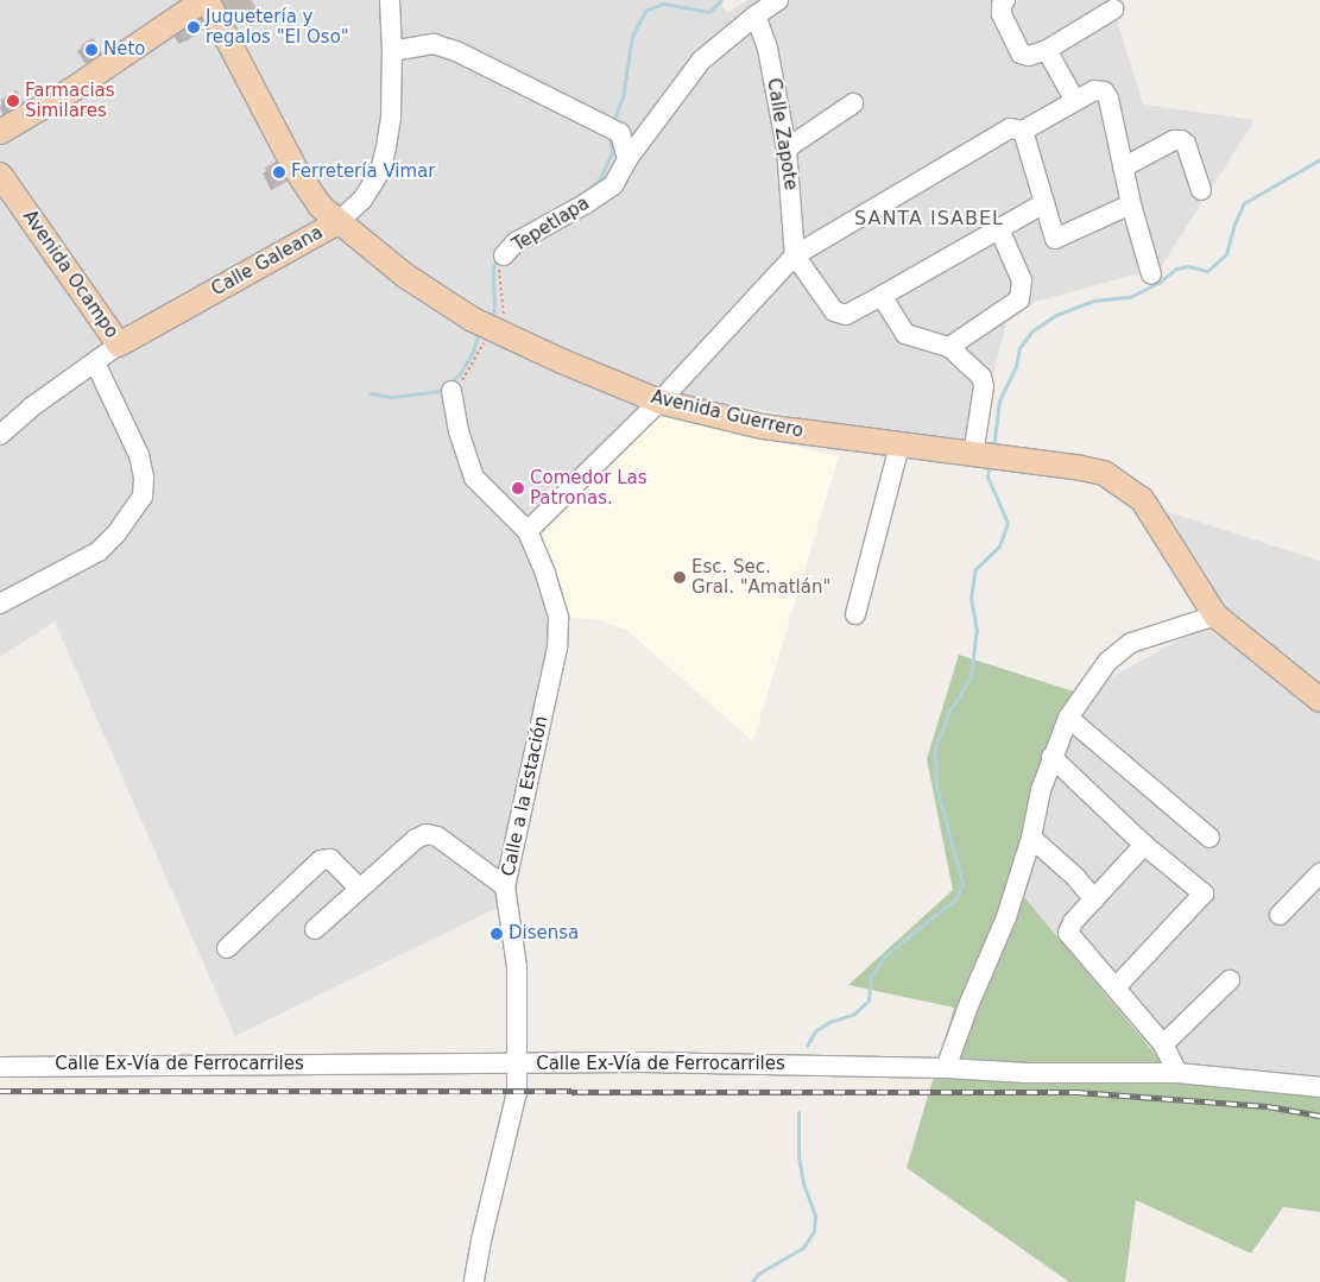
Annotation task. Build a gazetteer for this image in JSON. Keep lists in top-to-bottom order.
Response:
{
  "streets": {
    "main road": ["Calle Galeana", "Avenida Ocampo", "Avenida Guerrero"],
    "street": [
      "Calle Zapote",
      "Tepetlapa",
      "Calle a la Estación",
      "Calle Ex-Vía de Ferrocarriles"
    ]
  },
  "crossings": [
    ["Calle Zapote", "Tepetlapa"],
    ["Tepetlapa", "Avenida Guerrero"],
    ["Calle Galeana", "Avenida Ocampo"],
    ["Calle Galeana", "Avenida Guerrero"],
    ["Calle a la Estación", "Calle Ex-Vía de Ferrocarriles"]
  ],
  "districts": ["SANTA ISABEL"],
  "places": [
    "Juguetería y regalos \"El Oso\"",
    "Neto",
    "Farmacias Similares",
    "Ferretería Vimar",
    "Comedor Las Patronas.",
    "Esc. Sec. Gral. \"Amatlán\"",
    "Disensa"
  ]
}
